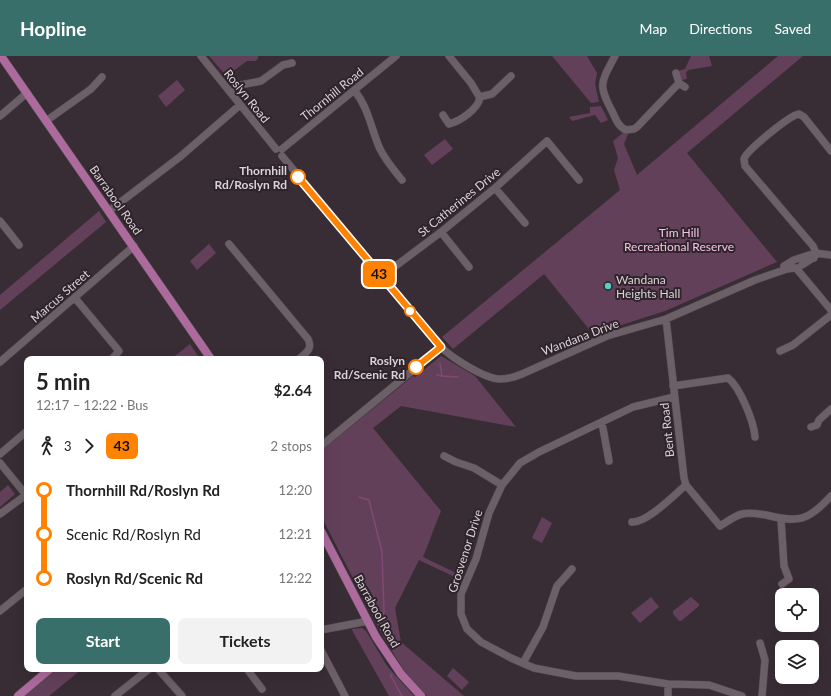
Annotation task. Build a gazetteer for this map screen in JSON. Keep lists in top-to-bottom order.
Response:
{
  "streets": {
    "main road": ["Barrabool Road"],
    "street": [
      "Thornhill Road",
      "Roslyn Road",
      "St Catherines Drive",
      "Marcus Street",
      "Wandana Drive",
      "Bent Road",
      "Grosvenor Drive"
    ]
  },
  "crossings": [
    ["Thornhill Road", "Roslyn Road"],
    ["Roslyn Road", "St Catherines Drive"],
    ["Roslyn Road", "Wandana Drive"],
    ["Barrabool Road", "Marcus Street"],
    ["Wandana Drive", "Bent Road"],
    ["Bent Road", "Grosvenor Drive"]
  ],
  "parks": ["Tim Hill Recreational Reserve"],
  "places": ["Thornhill Rd/Roslyn Rd", "Wandana Heights Hall", "Roslyn Rd/Scenic Rd"],
  "lines": ["bus line 43"],
  "page": {
    "header": "Hopline",
    "nav": ["Map", "Directions", "Saved"],
    "on_map": "43",
    "heading": ["5 min", "12:17 – 12:22 · Bus", "$2.64"],
    "legs": ["3", "43", "2 stops"],
    "list": [
      {
        "name": "Thornhill Rd/Roslyn Rd",
        "value": "12:20"
      },
      {
        "name": "Scenic Rd/Roslyn Rd",
        "value": "12:21"
      },
      {
        "name": "Roslyn Rd/Scenic Rd",
        "value": "12:22"
      }
    ],
    "buttons": ["Start", "Tickets"]
  }
}
